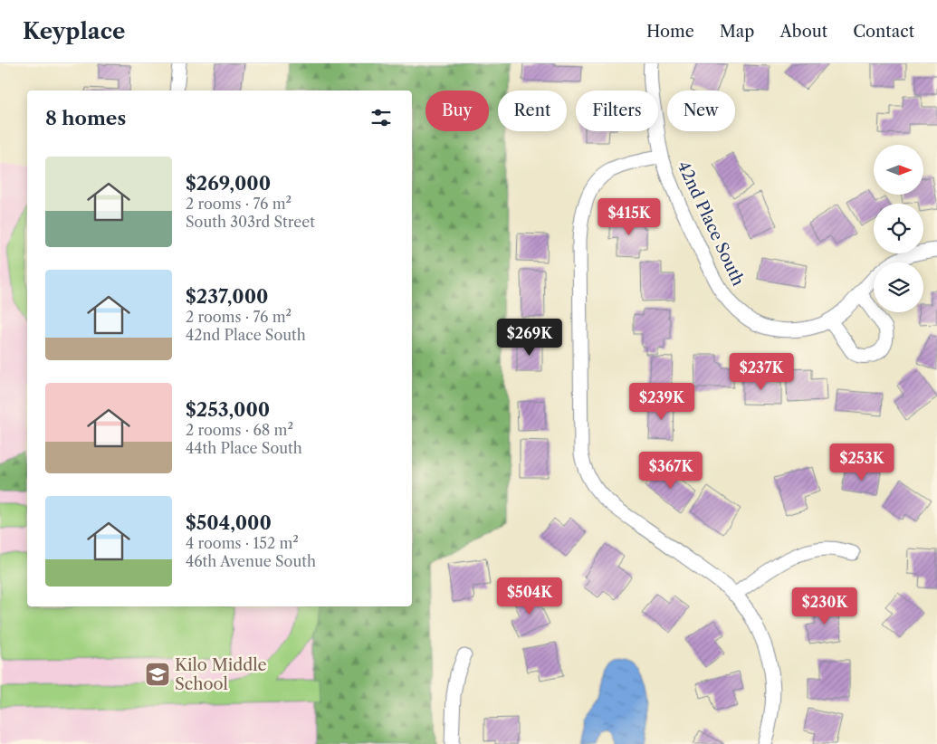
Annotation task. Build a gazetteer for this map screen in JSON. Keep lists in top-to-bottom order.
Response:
{
  "streets": {
    "street": ["42nd Place South"]
  },
  "places": {
    "school or university": ["Kilo Middle School"]
  },
  "north": "right",
  "page": {
    "header": "Keyplace",
    "nav": [
      "Home",
      "Map",
      "About",
      "Contact"
    ],
    "chip": [
      "Buy",
      "Rent",
      "Filters",
      "New"
    ],
    "heading": "8 homes",
    "list": [
      {
        "name": "$269,000",
        "note": "2 rooms · 76 m² · South 303rd Street"
      },
      {
        "name": "$237,000",
        "note": "2 rooms · 76 m² · 42nd Place South"
      },
      {
        "name": "$253,000",
        "note": "2 rooms · 68 m² · 44th Place South"
      },
      {
        "name": "$504,000",
        "note": "4 rooms · 152 m² · 46th Avenue South"
      }
    ],
    "price": [
      "$415K",
      "$269K",
      "$237K",
      "$239K",
      "$253K",
      "$367K",
      "$504K",
      "$230K"
    ]
  }
}
